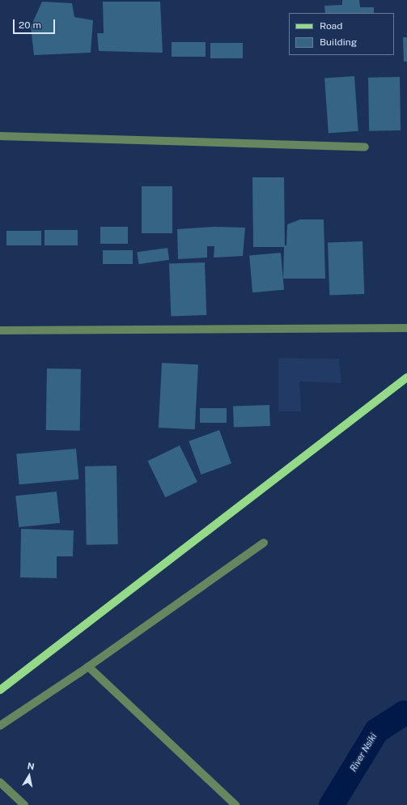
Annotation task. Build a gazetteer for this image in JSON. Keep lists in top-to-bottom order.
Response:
{
  "water": ["River Nsiki"],
  "legend": ["Road", "Building"],
  "scale_bar": "20 m",
  "north": "top"
}
